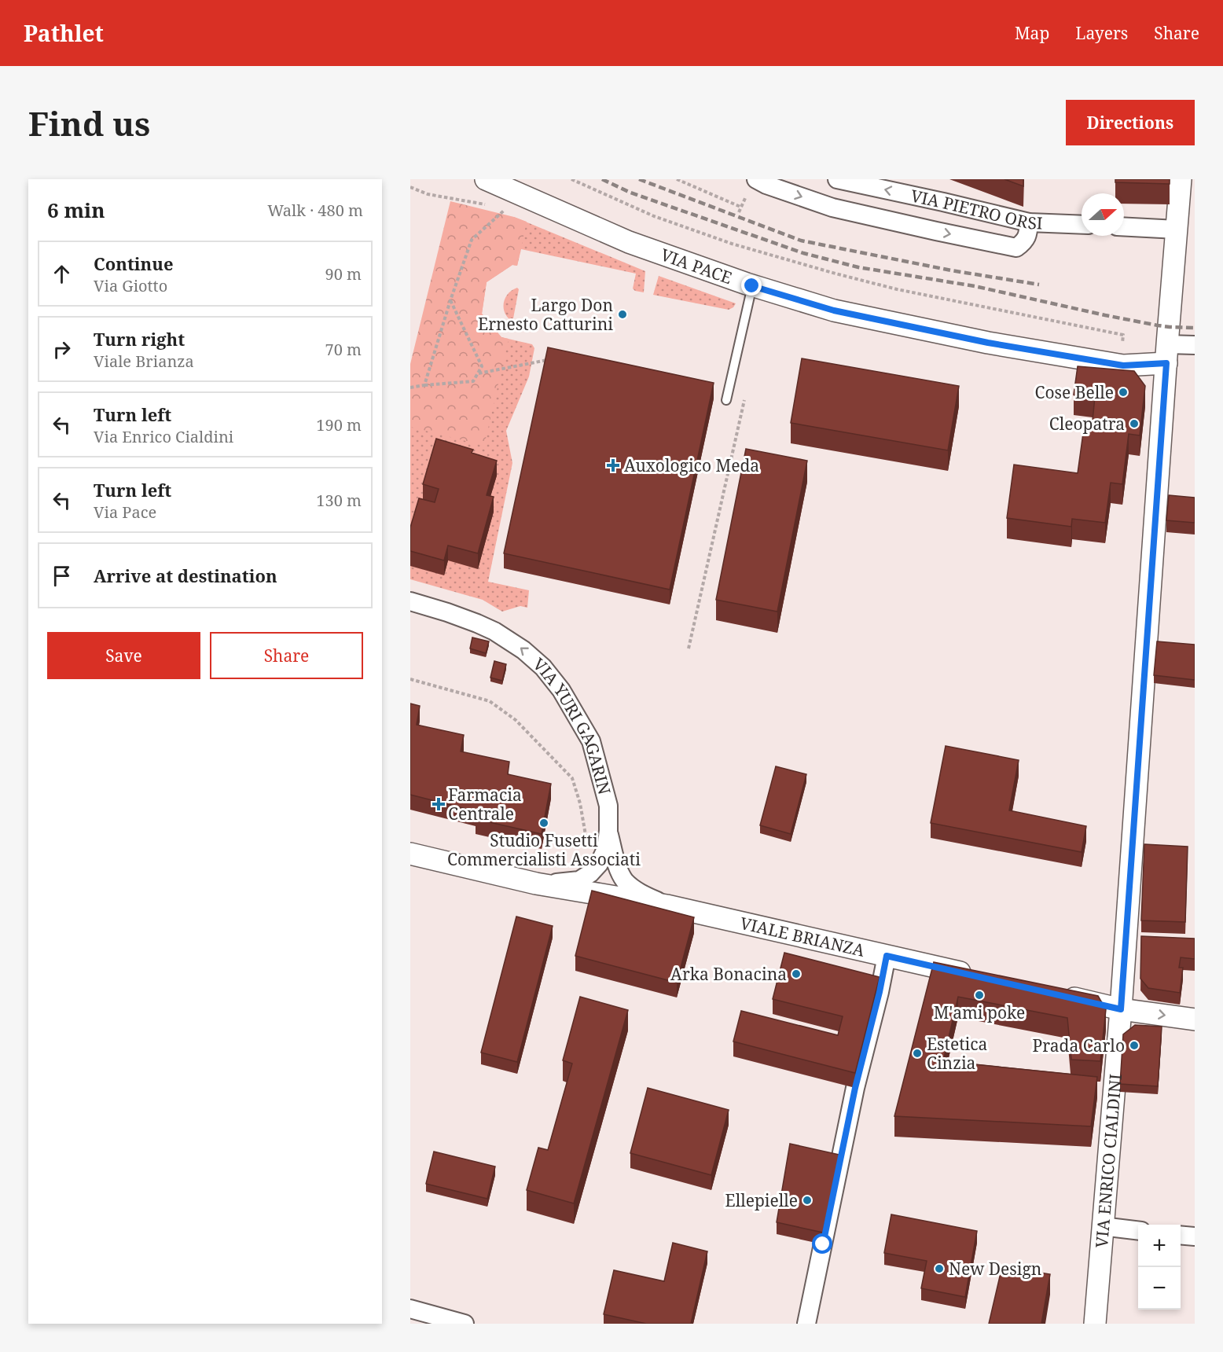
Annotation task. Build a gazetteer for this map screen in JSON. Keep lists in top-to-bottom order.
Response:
{
  "streets": {
    "street": [
      "VIA PIETRO ORSI",
      "VIA PACE",
      "VIA YURI GAGARIN",
      "VIALE BRIANZA",
      "VIA ENRICO CIALDINI"
    ]
  },
  "crossings": [
    ["VIA PACE", "VIA ENRICO CIALDINI"],
    ["VIA YURI GAGARIN", "VIALE BRIANZA"]
  ],
  "one_way": ["VIA YURI GAGARIN"],
  "places": {
    "other": [
      "Largo Don Ernesto Catturini",
      "Cose Belle",
      "Cleopatra",
      "Studio Fusetti Commercialisti Associati",
      "Arka Bonacina",
      "M'ami poke",
      "Prada Carlo",
      "Estetica Cinzia",
      "Ellepielle",
      "New Design"
    ],
    "health": ["Auxologico Meda", "Farmacia Centrale"]
  },
  "north": "right",
  "page": {
    "header": "Pathlet",
    "nav": ["Map", "Layers", "Share"],
    "buttons": [
      "Directions",
      ["Save", "Share"]
    ],
    "title": "Find us",
    "heading": ["6 min", "Walk · 480 m"],
    "list": [
      ["Continue", "Via Giotto", "90 m"],
      ["Turn right", "Viale Brianza", "70 m"],
      ["Turn left", "Via Enrico Cialdini", "190 m"],
      ["Turn left", "Via Pace", "130 m"],
      "Arrive at destination"
    ],
    "map_buttons": ["+", "−"]
  }
}
